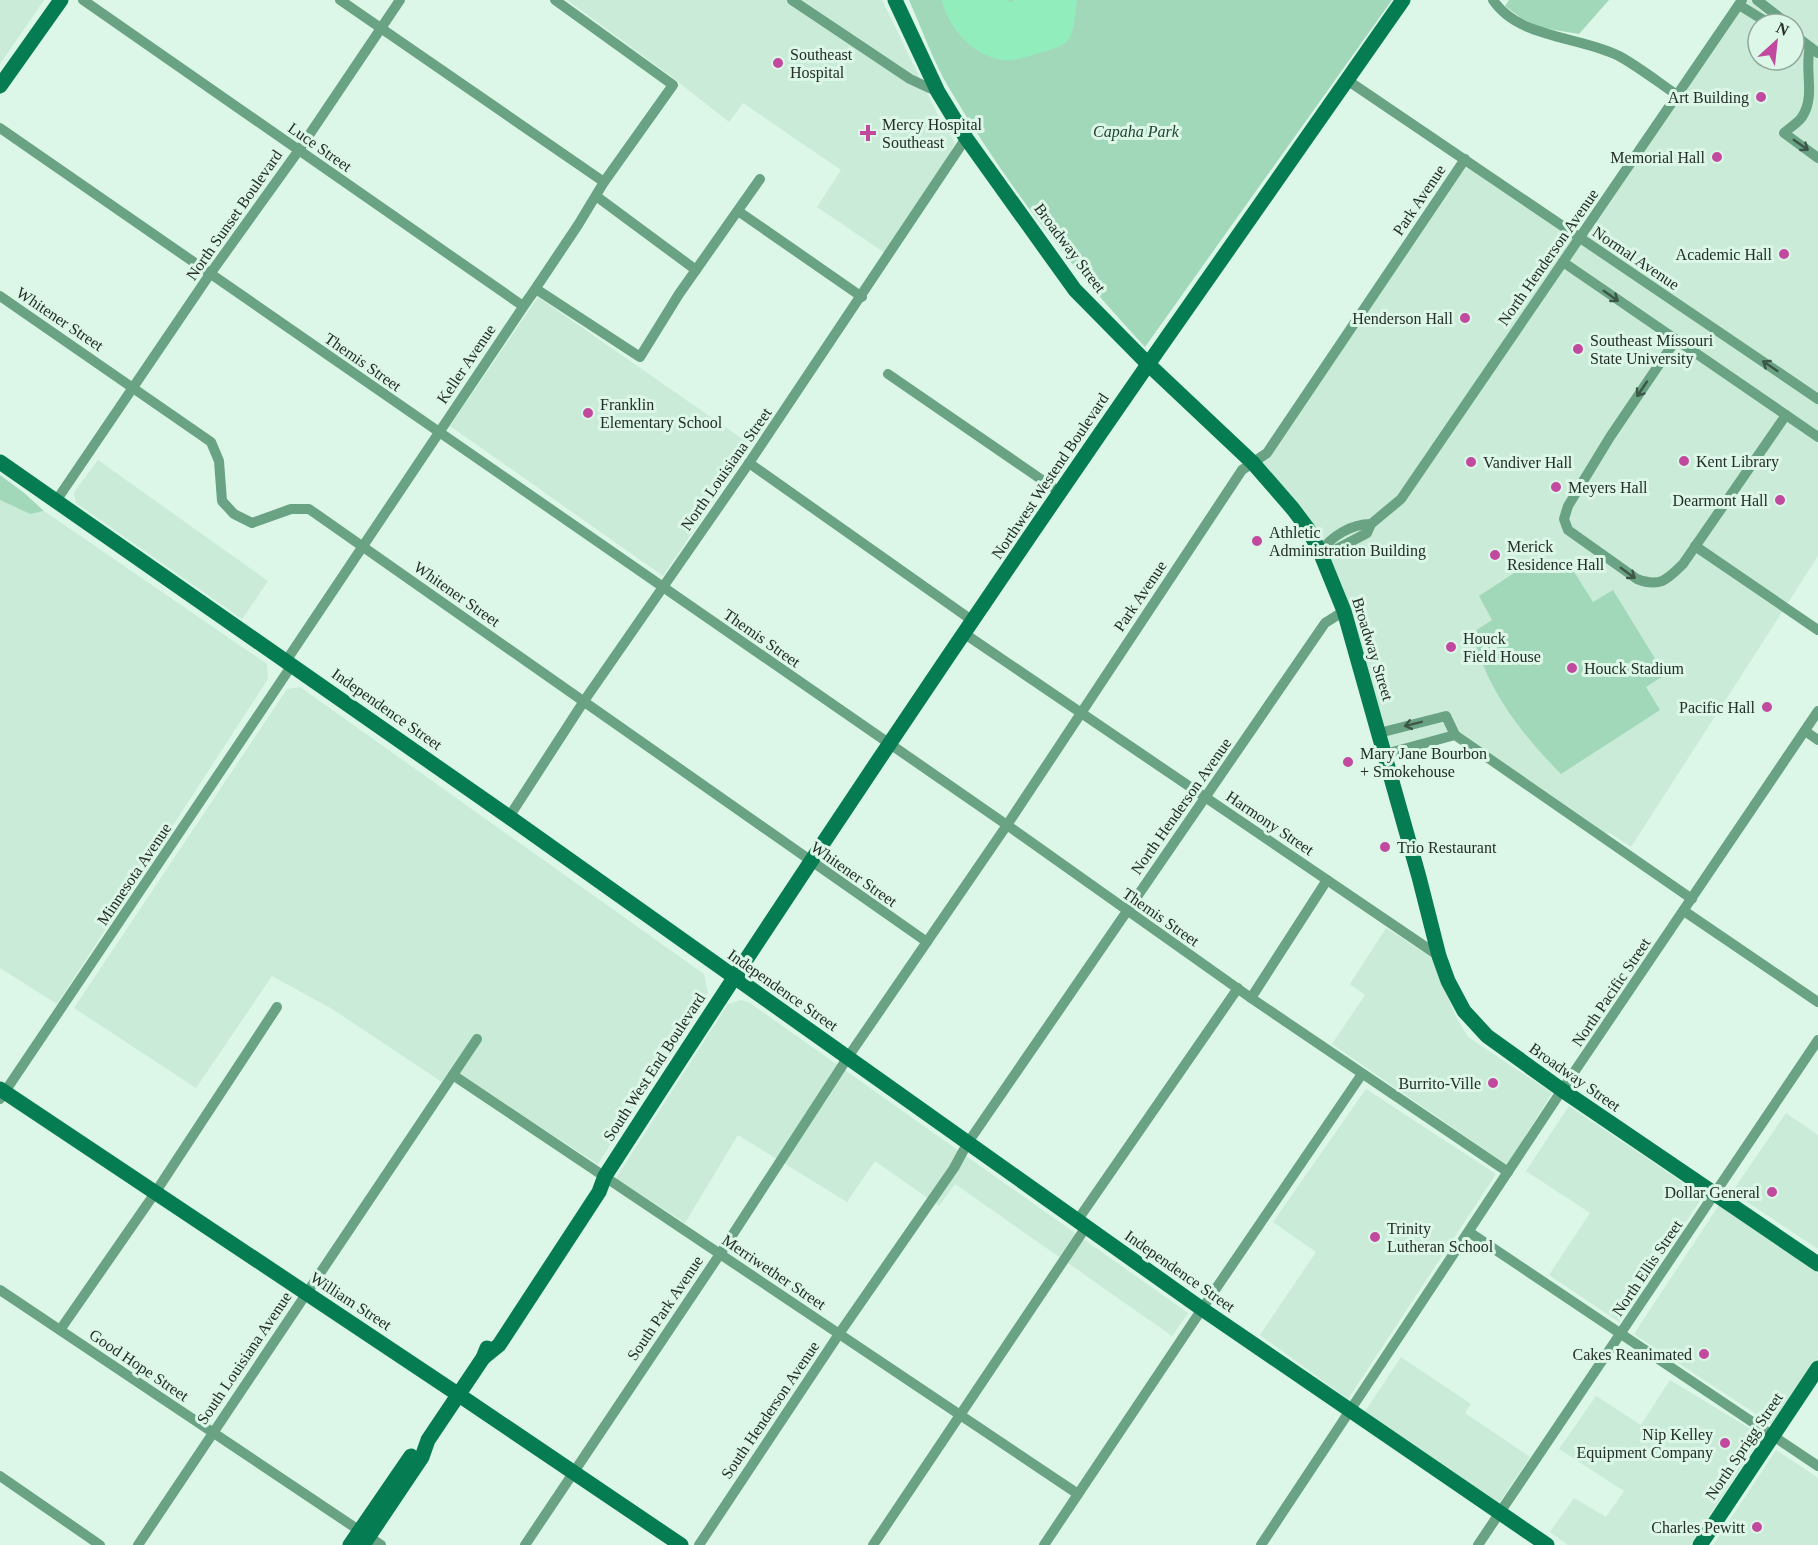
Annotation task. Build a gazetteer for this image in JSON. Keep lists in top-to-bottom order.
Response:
{
  "streets": {
    "street": [
      "Luce Street",
      "Park Avenue",
      "North Sunset Boulevard",
      "Broadway Street",
      "North Henderson Avenue",
      "Normal Avenue",
      "Whitener Street",
      "Themis Street",
      "Keller Avenue",
      "North Louisiana Street",
      "Northwest Westend Boulevard",
      "Independence Street",
      "Harmony Street",
      "Minnesota Avenue",
      "North Pacific Street",
      "South West End Boulevard",
      "North Ellis Street",
      "Merriwether Street",
      "William Street",
      "South Park Avenue",
      "South Louisiana Avenue",
      "Good Hope Street",
      "South Henderson Avenue",
      "North Sprigg Street"
    ]
  },
  "crossings": [
    ["Luce Street", "North Sunset Boulevard"],
    ["Luce Street", "Keller Avenue"],
    ["Park Avenue", "Broadway Street"],
    ["Park Avenue", "Normal Avenue"],
    ["Park Avenue", "Whitener Street"],
    ["Park Avenue", "Themis Street"],
    ["Park Avenue", "Independence Street"],
    ["Park Avenue", "Harmony Street"],
    ["Park Avenue", "South Park Avenue"],
    ["North Sunset Boulevard", "Whitener Street"],
    ["North Sunset Boulevard", "Themis Street"],
    ["North Sunset Boulevard", "Independence Street"],
    ["Broadway Street", "North Henderson Avenue"],
    ["Broadway Street", "North Louisiana Street"],
    ["Broadway Street", "Northwest Westend Boulevard"],
    ["Broadway Street", "Harmony Street"],
    ["Broadway Street", "North Pacific Street"],
    ["Broadway Street", "North Ellis Street"],
    ["North Henderson Avenue", "Normal Avenue"],
    ["North Henderson Avenue", "Themis Street"],
    ["North Henderson Avenue", "Independence Street"],
    ["North Henderson Avenue", "Harmony Street"],
    ["North Henderson Avenue", "South Henderson Avenue"],
    ["Normal Avenue", "Northwest Westend Boulevard"],
    ["Whitener Street", "Keller Avenue"],
    ["Whitener Street", "North Louisiana Street"],
    ["Whitener Street", "Northwest Westend Boulevard"],
    ["Themis Street", "Keller Avenue"],
    ["Themis Street", "North Louisiana Street"],
    ["Themis Street", "Northwest Westend Boulevard"],
    ["Themis Street", "North Pacific Street"],
    ["Keller Avenue", "Independence Street"],
    ["Keller Avenue", "Minnesota Avenue"],
    ["North Louisiana Street", "Independence Street"],
    ["Northwest Westend Boulevard", "Independence Street"],
    ["Northwest Westend Boulevard", "Harmony Street"],
    ["Northwest Westend Boulevard", "South West End Boulevard"],
    ["Independence Street", "Minnesota Avenue"],
    ["Independence Street", "North Pacific Street"],
    ["Independence Street", "South West End Boulevard"],
    ["Independence Street", "North Ellis Street"],
    ["Independence Street", "South Park Avenue"],
    ["Independence Street", "South Henderson Avenue"],
    ["Minnesota Avenue", "William Street"],
    ["South West End Boulevard", "Merriwether Street"],
    ["South West End Boulevard", "William Street"],
    ["South West End Boulevard", "Good Hope Street"],
    ["Merriwether Street", "South Park Avenue"],
    ["Merriwether Street", "South Louisiana Avenue"],
    ["Merriwether Street", "South Henderson Avenue"],
    ["William Street", "South Park Avenue"],
    ["William Street", "South Louisiana Avenue"],
    ["South Louisiana Avenue", "Good Hope Street"]
  ],
  "parks": ["Capaha Park"],
  "places": {
    "other": [
      "Southeast Hospital",
      "Art Building",
      "Memorial Hall",
      "Academic Hall",
      "Henderson Hall",
      "Southeast Missouri State University",
      "Franklin Elementary School",
      "Kent Library",
      "Vandiver Hall",
      "Meyers Hall",
      "Dearmont Hall",
      "Athletic Administration Building",
      "Merick Residence Hall",
      "Houck Field House",
      "Houck Stadium",
      "Pacific Hall",
      "Mary Jane Bourbon + Smokehouse",
      "Trio Restaurant",
      "Burrito-Ville",
      "Dollar General",
      "Trinity Lutheran School",
      "Cakes Reanimated",
      "Nip Kelley Equipment Company",
      "Charles Pewitt"
    ],
    "health": ["Mercy Hospital Southeast"]
  },
  "north": "top right"
}
